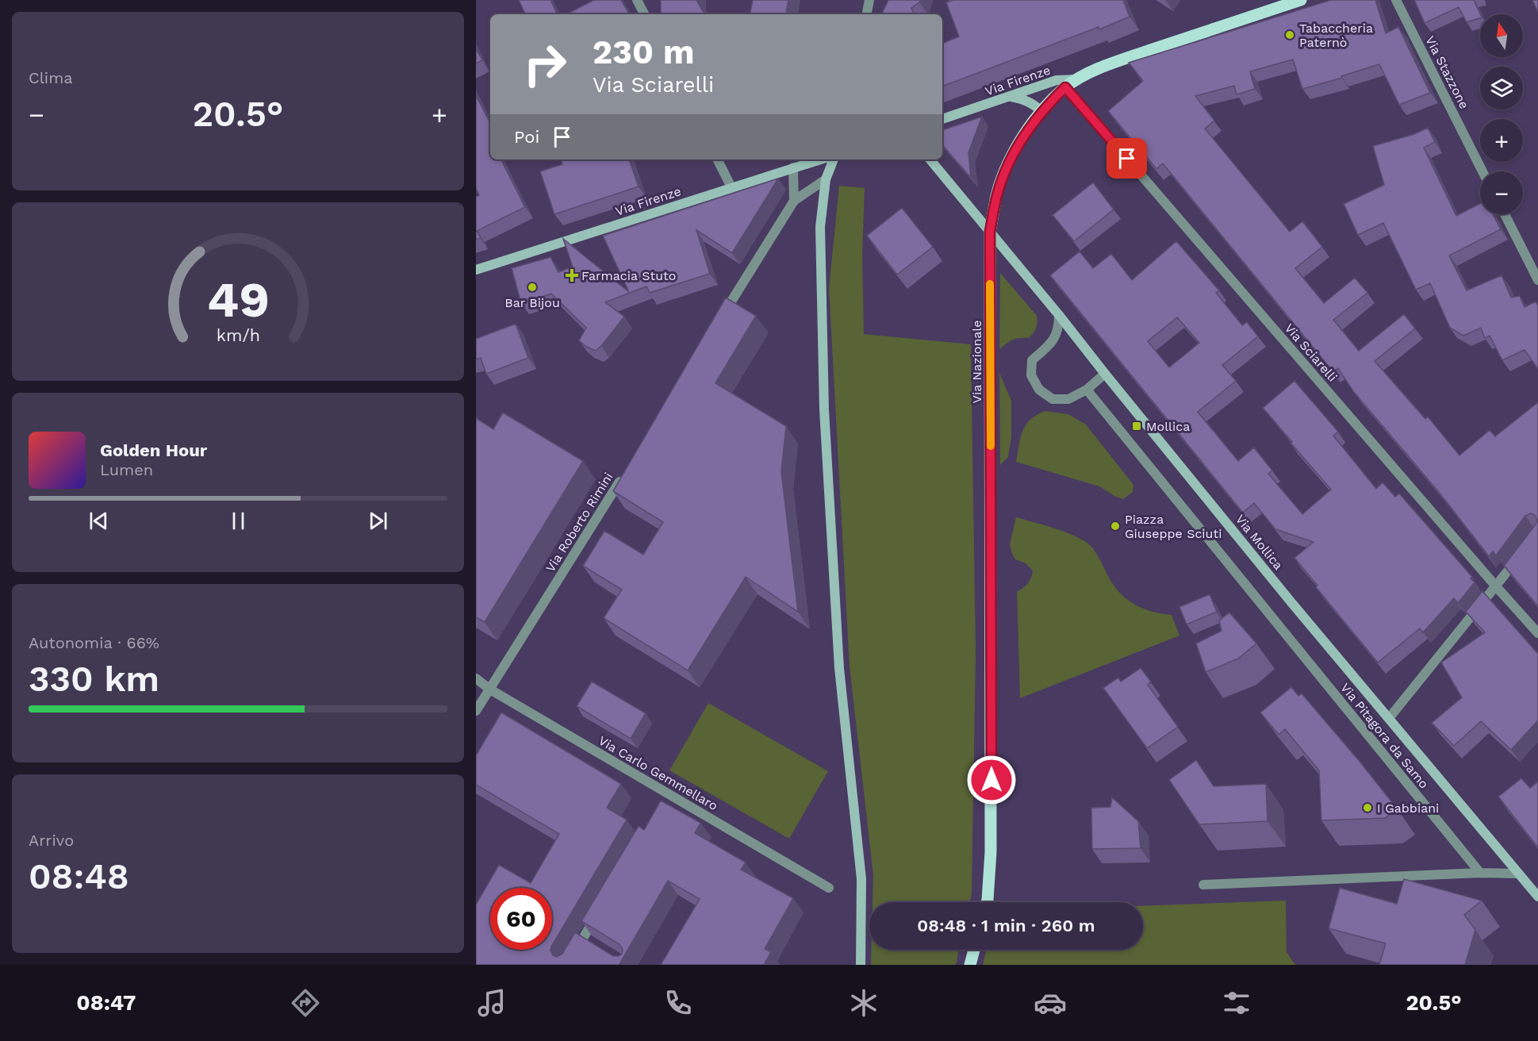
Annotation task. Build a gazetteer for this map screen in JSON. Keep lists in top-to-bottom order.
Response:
{
  "streets": {
    "main road": ["Via Nazionale"],
    "street": [
      "Via Stazzone",
      "Via Firenze",
      "Via Sciarelli",
      "Via Roberto Rimini",
      "Via Mollica",
      "Via Pitagora da Samo",
      "Via Carlo Gemmellaro"
    ]
  },
  "crossings": [
    ["Via Firenze", "Via Nazionale"],
    ["Via Sciarelli", "Via Nazionale"],
    ["Via Nazionale", "Via Mollica"],
    ["Via Roberto Rimini", "Via Carlo Gemmellaro"]
  ],
  "places": {
    "other": [
      "Tabaccheria Paternò",
      "Bar Bijou",
      "Piazza Giuseppe Sciuti",
      "I Gabbiani"
    ],
    "health": ["Farmacia Stuto"],
    "transit": ["Mollica"]
  },
  "north": "top",
  "page": {
    "tile": [
      "Clima",
      ["Autonomia · 66%", "330 km"],
      ["Arrivo", "08:48"]
    ],
    "map_buttons": ["+", "−"],
    "turn": ["230 m", "Via Sciarelli"],
    "heat": ["−", "20.5°", "+"],
    "then": "Poi",
    "song": ["Golden Hour", "Lumen"],
    "limit": "60",
    "trip": "08:48 · 1 min · 260 m",
    "tabs": ["08:47", "20.5°"],
    "gauge": ["49", "km/h"]
  }
}
